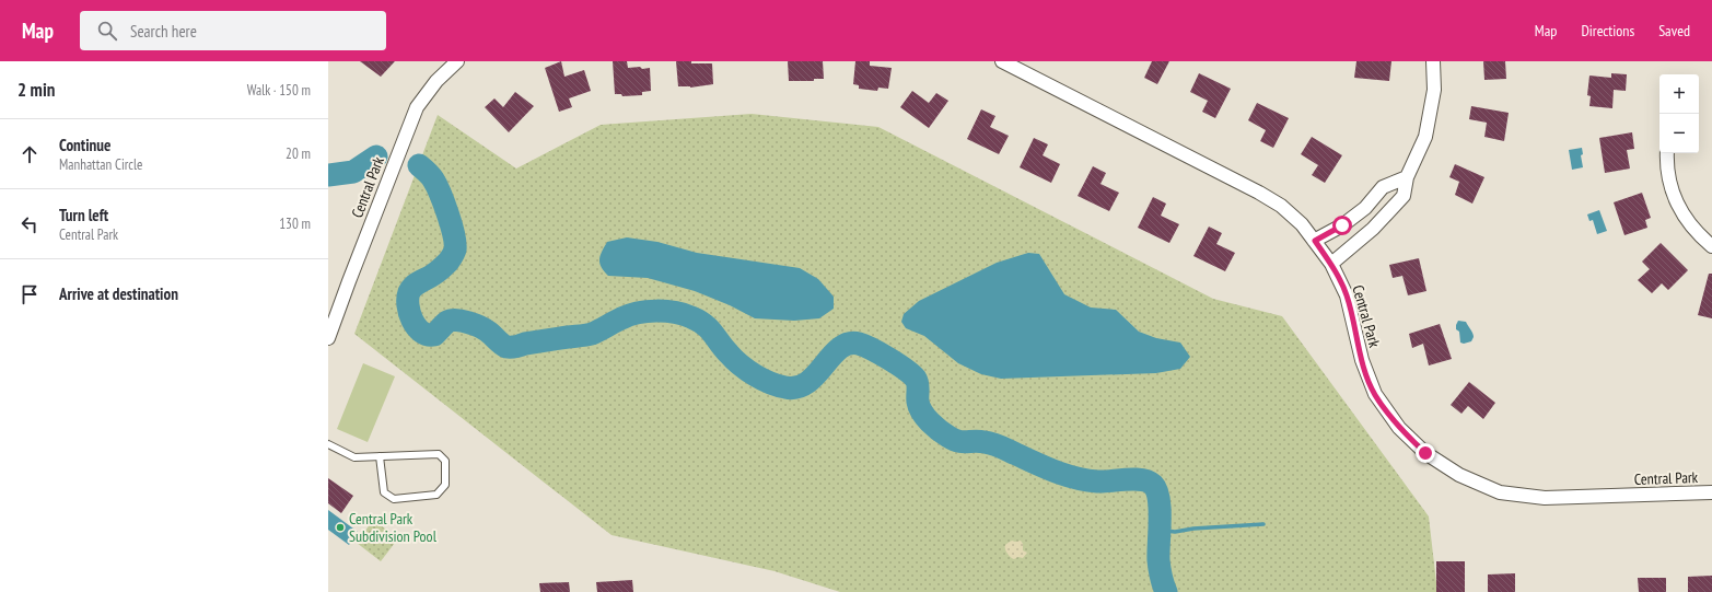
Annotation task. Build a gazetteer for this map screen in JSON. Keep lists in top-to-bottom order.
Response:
{
  "streets": {
    "street": ["Central Park"]
  },
  "places": ["Central Park Subdivision Pool"],
  "page": {
    "header": "Map",
    "search": "Search here",
    "nav": ["Map", "Directions", "Saved"],
    "heading": ["2 min", "Walk · 150 m"],
    "map_buttons": ["+", "−"],
    "list": [
      ["Continue", "Manhattan Circle", "20 m"],
      ["Turn left", "Central Park", "130 m"],
      "Arrive at destination"
    ]
  }
}
